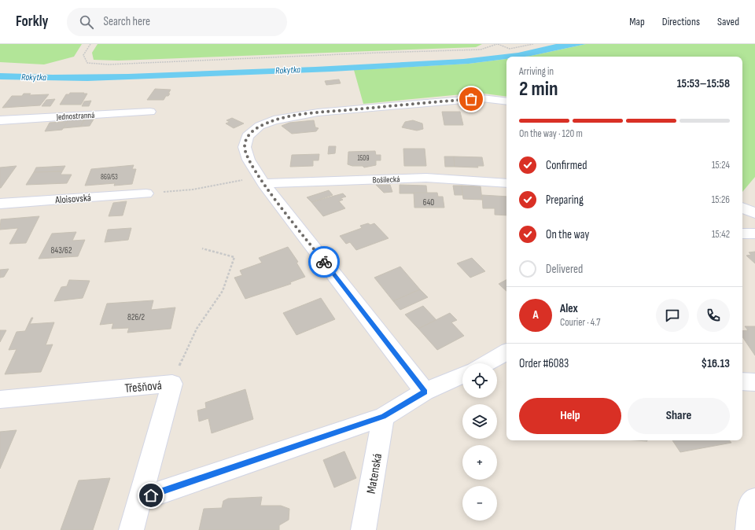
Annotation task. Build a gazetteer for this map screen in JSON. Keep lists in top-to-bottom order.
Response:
{
  "streets": {
    "street": [
      "Jednostranná",
      "Bošilecká",
      "Aloisovská",
      "Třešňová",
      "Matenská"
    ]
  },
  "water": ["Rokytka"],
  "house_numbers": [
    "1509",
    "869/53",
    "640",
    "843/62",
    "826/2"
  ],
  "page": {
    "header": "Forkly",
    "search": "Search here",
    "nav": ["Map", "Directions", "Saved"],
    "heading": ["2 min", "Arriving in", "15:53–15:58"],
    "panel": [
      "Alex",
      "Courier · 4.7",
      "Order #6083",
      "$16.13"
    ],
    "bar": "On the way · 120 m",
    "list": [
      ["Confirmed", "15:24"],
      ["Preparing", "15:26"],
      ["On the way", "15:42"],
      "Delivered"
    ],
    "round": "A",
    "map_buttons": ["+", "−"],
    "buttons": ["Help", "Share"]
  }
}
